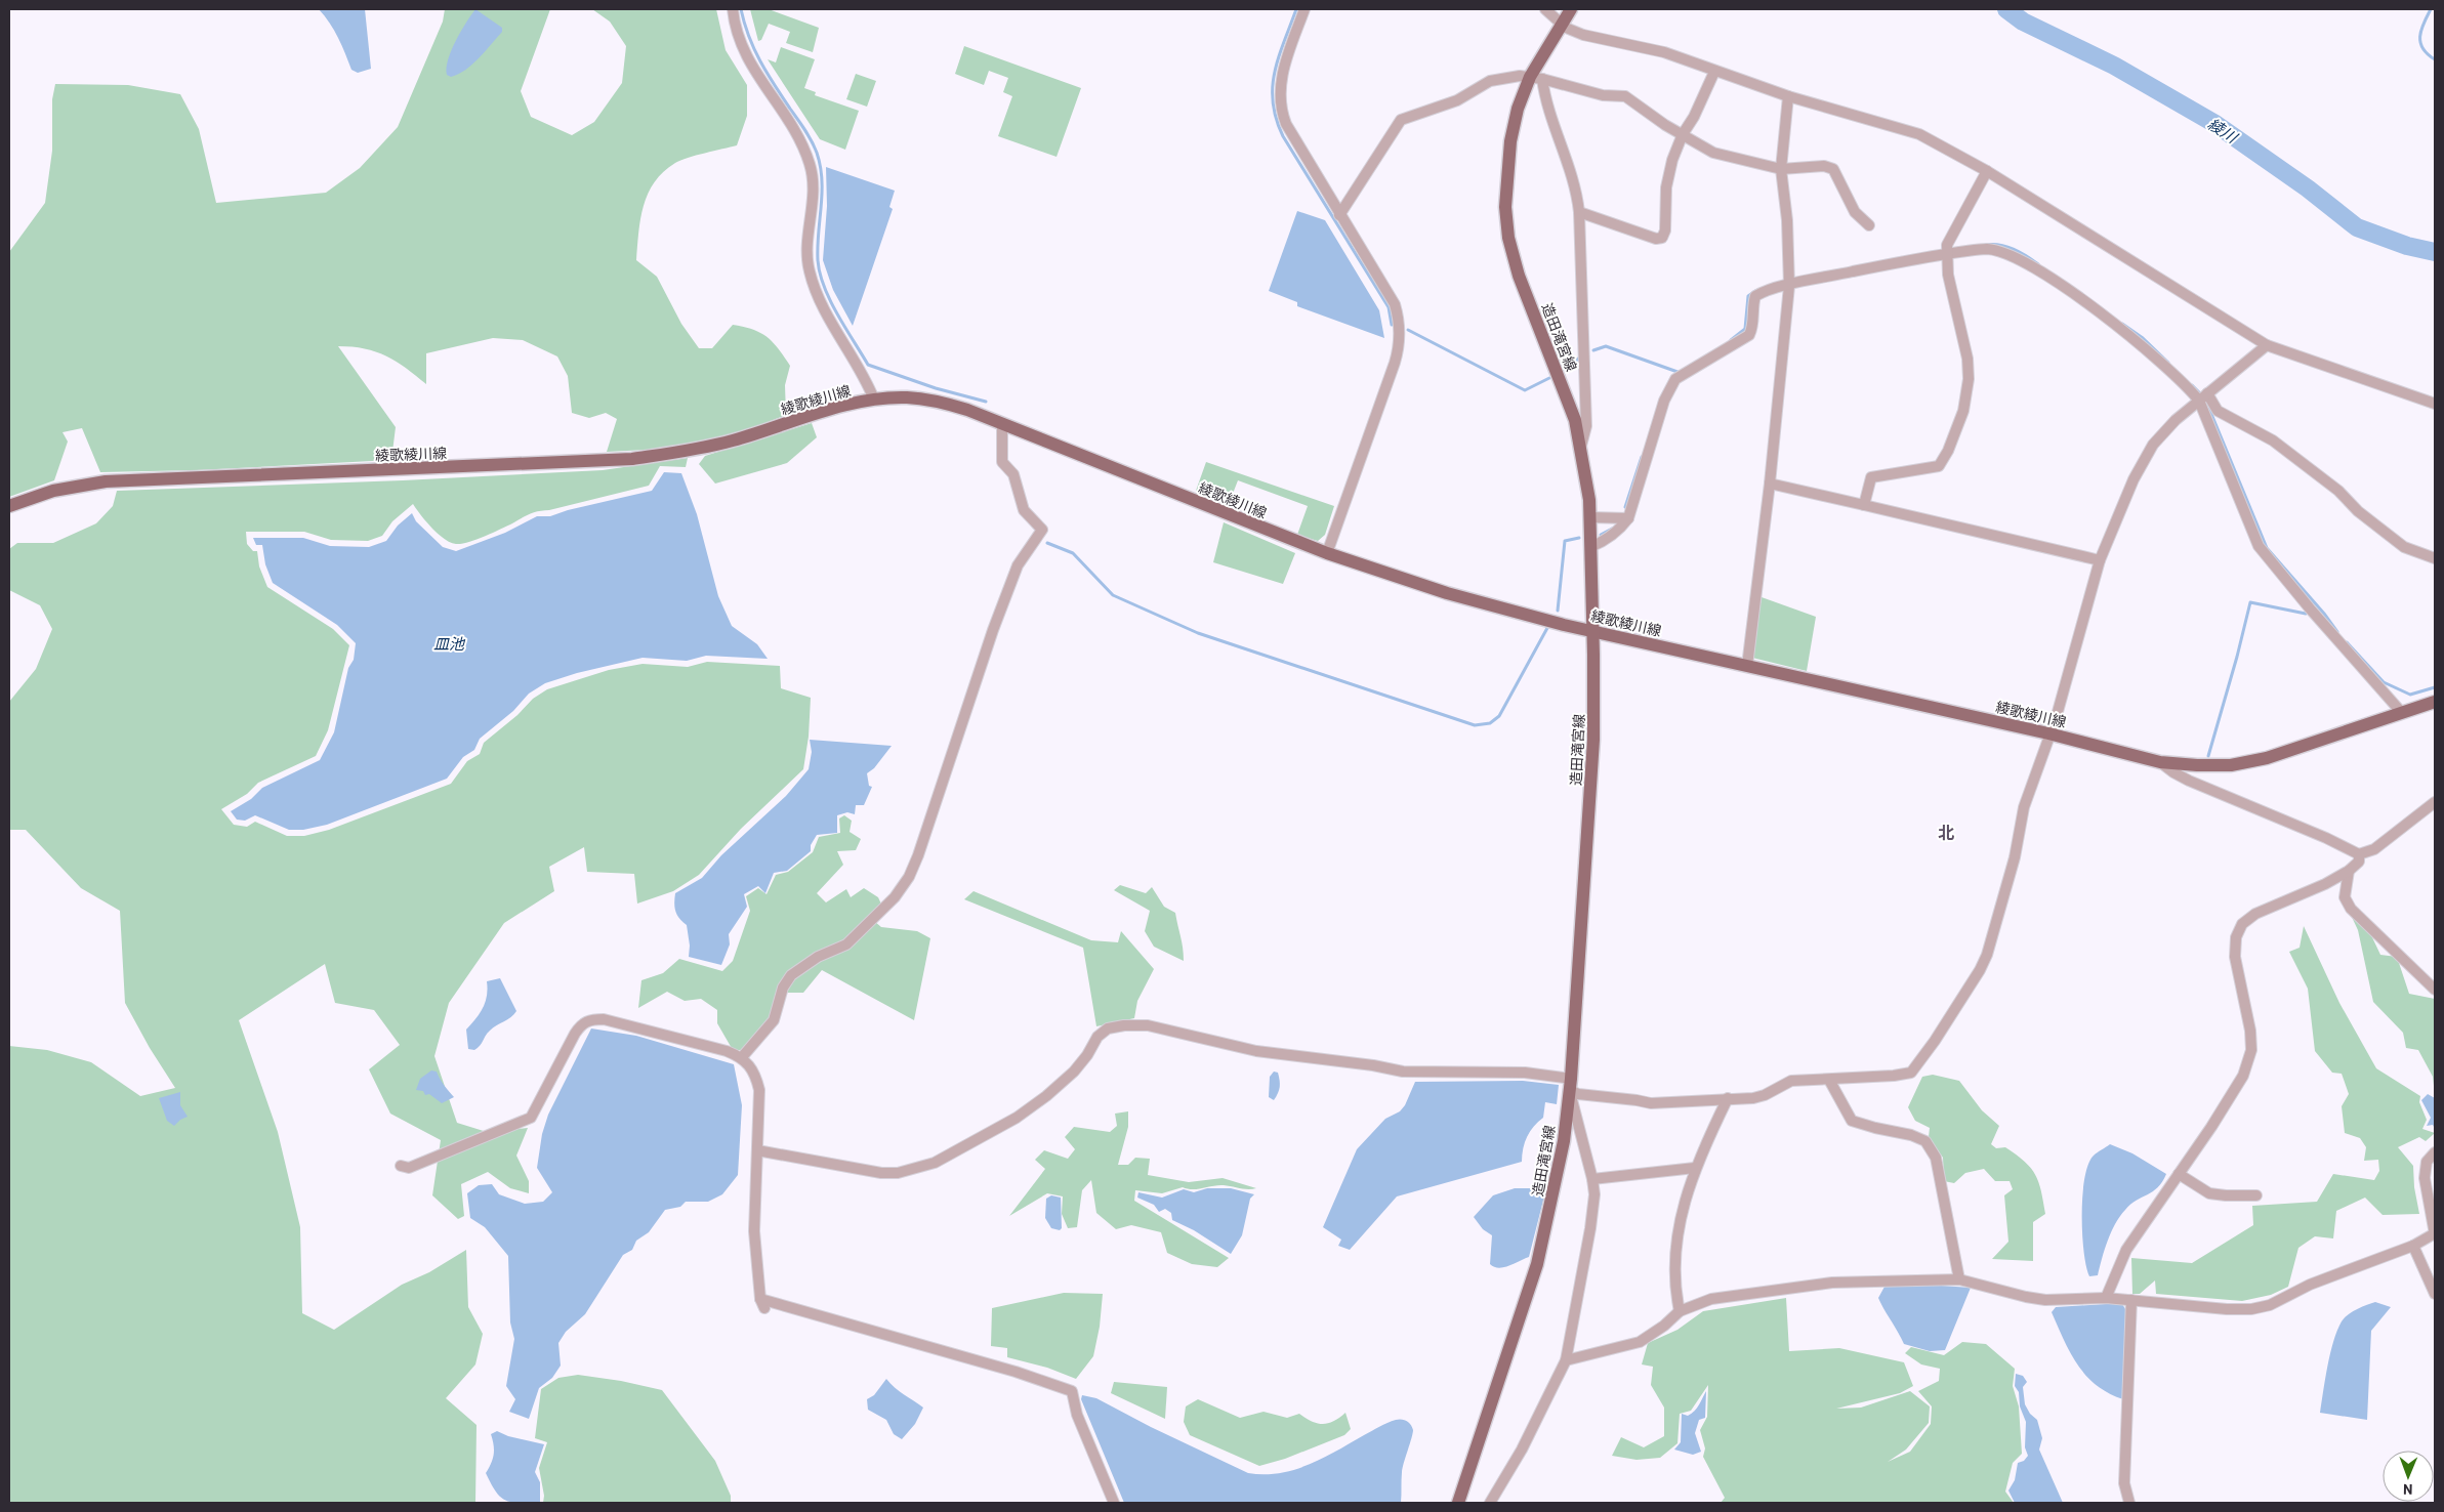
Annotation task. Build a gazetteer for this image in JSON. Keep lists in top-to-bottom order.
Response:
{
  "streets": {
    "main road": ["造田滝宮線", "綾歌綾川線"]
  },
  "crossings": [
    ["造田滝宮線", "綾歌綾川線"]
  ],
  "districts": ["北"],
  "water": ["綾川", "皿池"],
  "north": "bottom"
}
